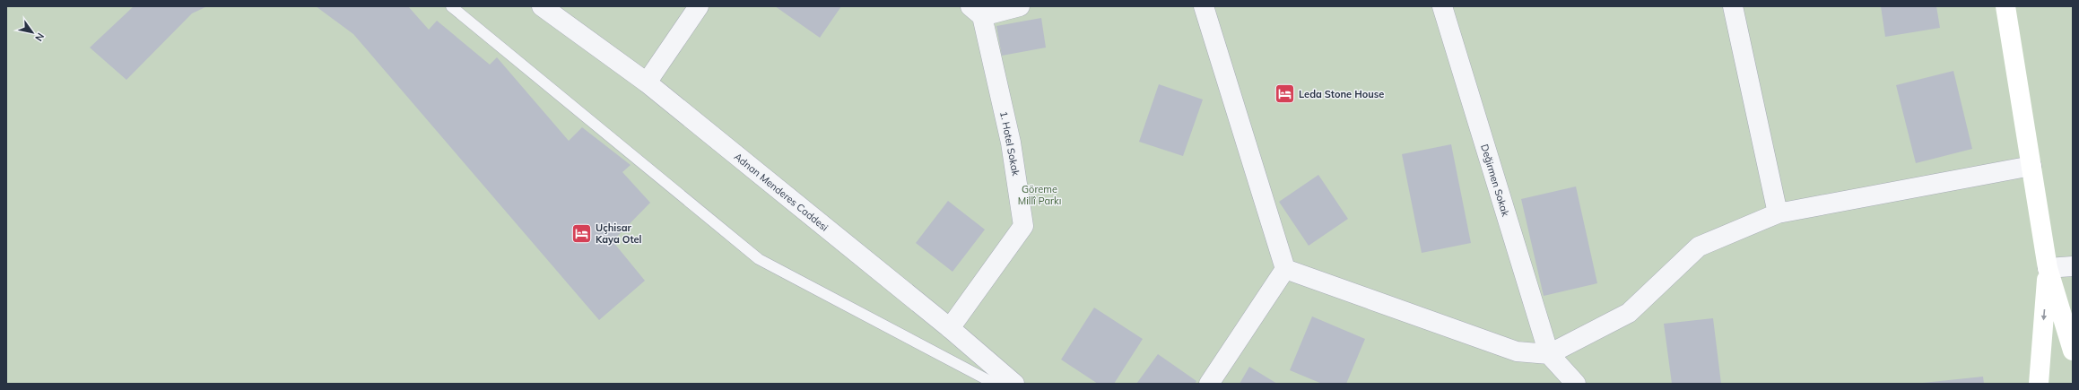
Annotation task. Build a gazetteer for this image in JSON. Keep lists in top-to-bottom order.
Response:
{
  "streets": {
    "street": ["1. Hotel Sokak", "Değirmen Sokak", "Adnan Menderes Caddesi"]
  },
  "crossings": [
    ["1. Hotel Sokak", "Adnan Menderes Caddesi"]
  ],
  "parks": ["Göreme Millî Parkı"],
  "places": {
    "hotel": ["Leda Stone House", "Uçhisar Kaya Otel"]
  },
  "north": "bottom right"
}
